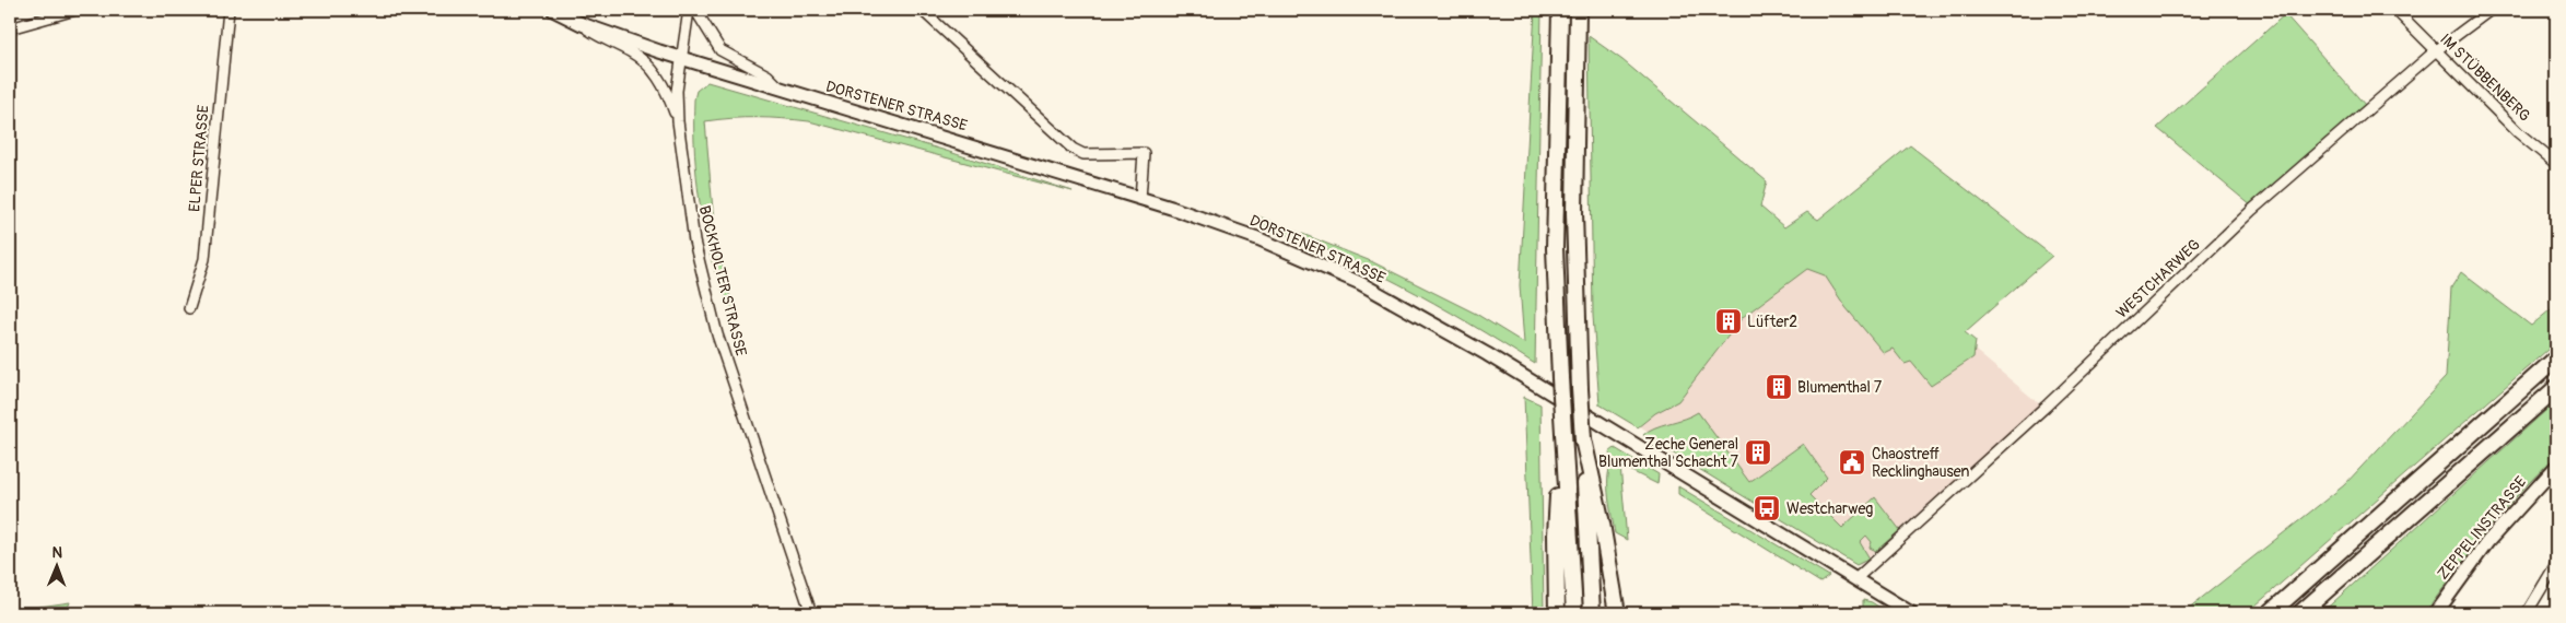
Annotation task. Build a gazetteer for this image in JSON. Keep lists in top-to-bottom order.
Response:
{
  "streets": {
    "main road": ["DORSTENER STRASSE", "ZEPPELINSTRASSE"],
    "street": [
      "IM STÜBBENBERG",
      "ELPER STRASSE",
      "WESTCHARWEG",
      "BOCKHOLTER STRASSE"
    ]
  },
  "crossings": [
    ["IM STÜBBENBERG", "WESTCHARWEG"],
    ["DORSTENER STRASSE", "WESTCHARWEG"],
    ["DORSTENER STRASSE", "BOCKHOLTER STRASSE"]
  ],
  "places": {
    "building": ["Lüfter2", "Blumenthal 7", "Zeche General Blumenthal Schacht 7"],
    "public building": ["Chaostreff Recklinghausen"],
    "bus stop": ["Westcharweg"]
  },
  "north": "top"
}
